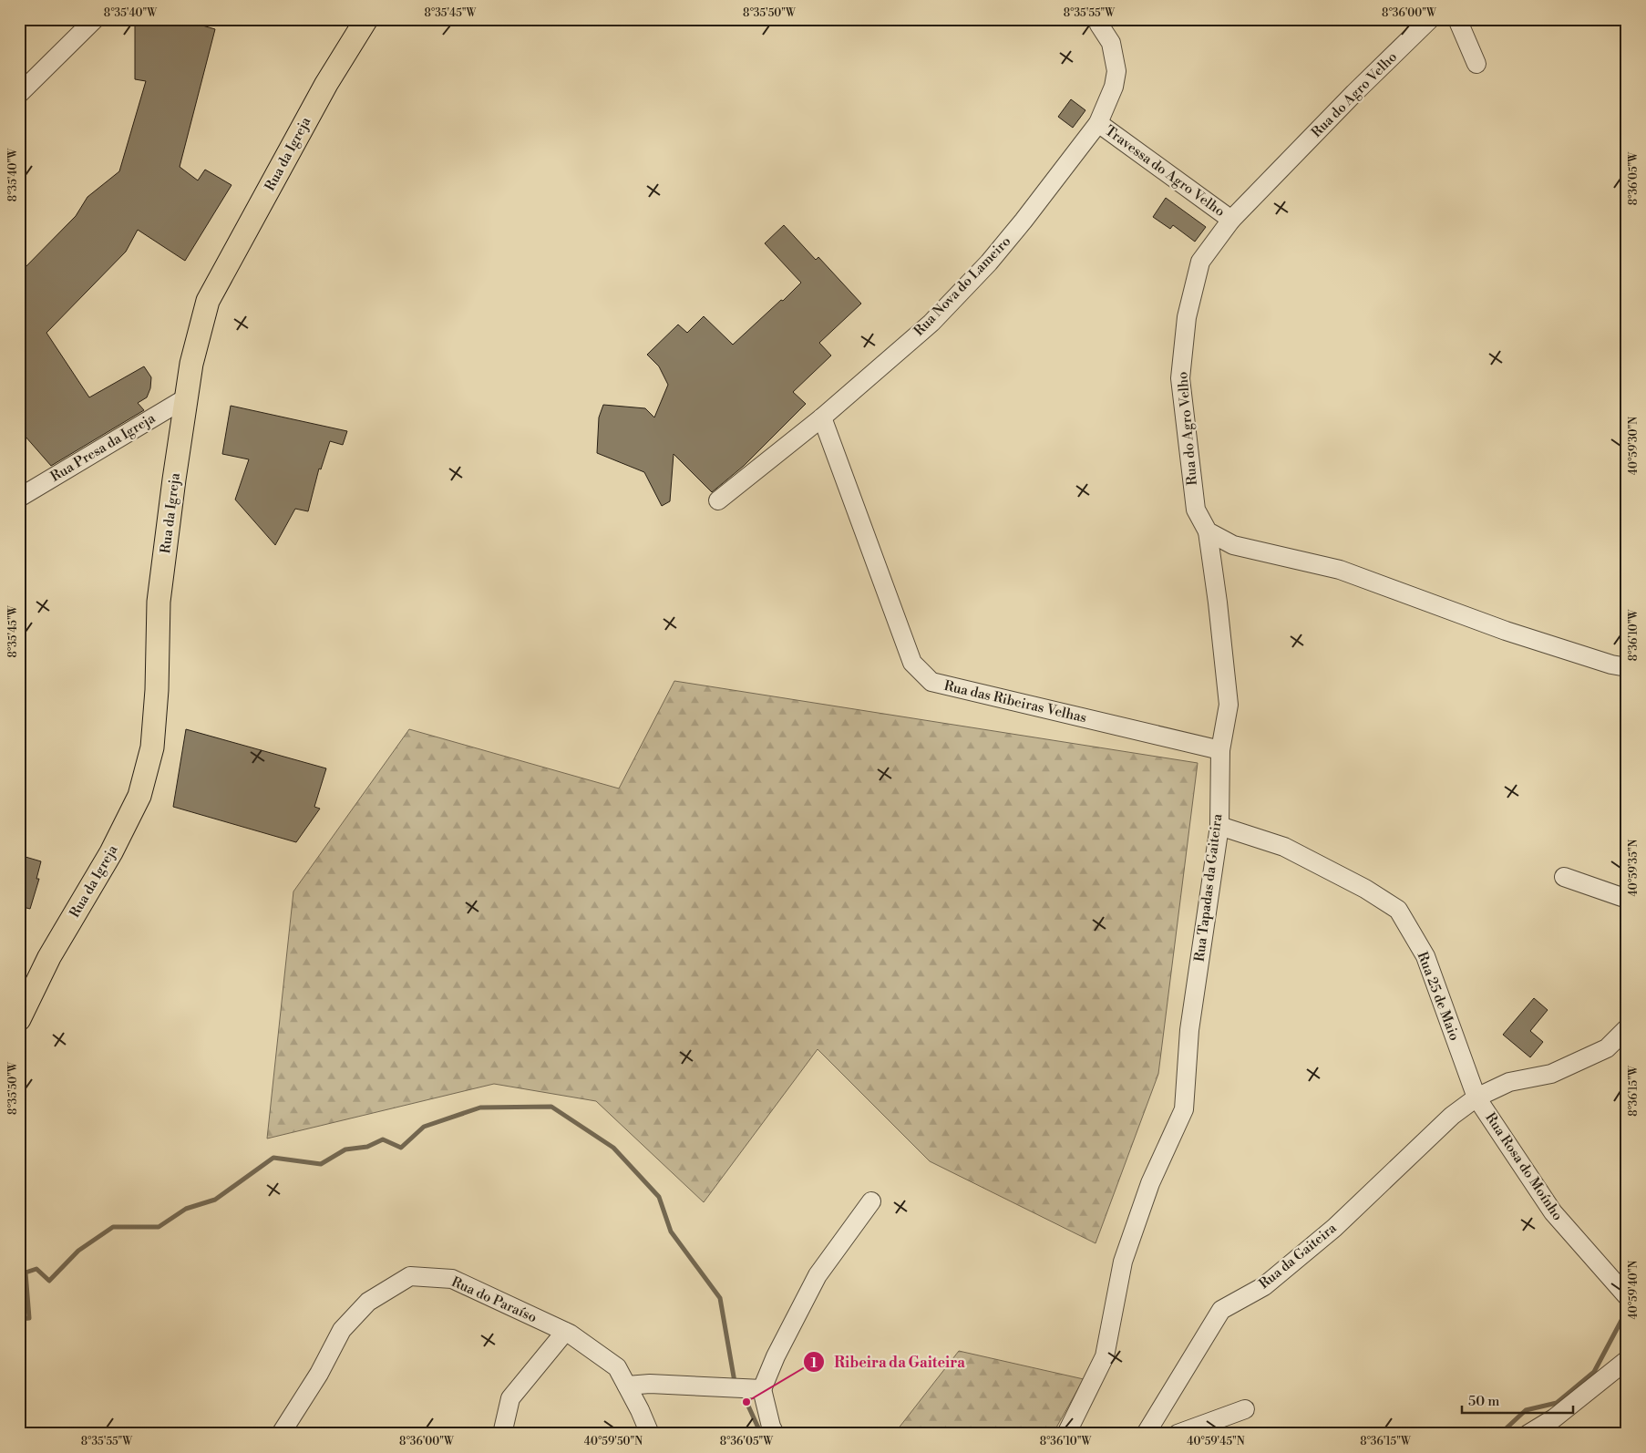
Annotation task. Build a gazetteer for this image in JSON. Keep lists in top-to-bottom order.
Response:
{
  "streets": {
    "main road": ["Rua da Igreja"],
    "street": [
      "Rua do Agro Velho",
      "Travessa do Agro Velho",
      "Rua Nova do Lameiro",
      "Rua Presa da Igreja",
      "Rua das Ribeiras Velhas",
      "Rua Tapadas da Gaiteira",
      "Rua 25 de Maio",
      "Rua Rosa do Moínho",
      "Rua da Gaiteira",
      "Rua do Paraíso"
    ]
  },
  "crossings": [
    ["Rua do Agro Velho", "Travessa do Agro Velho"],
    ["Rua do Agro Velho", "Rua Tapadas da Gaiteira"],
    ["Rua da Igreja", "Rua Presa da Igreja"],
    ["Travessa do Agro Velho", "Rua Nova do Lameiro"],
    ["Rua Nova do Lameiro", "Rua das Ribeiras Velhas"],
    ["Rua das Ribeiras Velhas", "Rua Tapadas da Gaiteira"],
    ["Rua Tapadas da Gaiteira", "Rua 25 de Maio"],
    ["Rua 25 de Maio", "Rua Rosa do Moínho"],
    ["Rua 25 de Maio", "Rua da Gaiteira"],
    ["Rua Rosa do Moínho", "Rua da Gaiteira"]
  ],
  "places": ["Ribeira da Gaiteira"],
  "scale_bar": "50 m",
  "coordinates": [
    "8°35'40\"W",
    "8°35'45\"W",
    "8°35'50\"W",
    "8°35'55\"W",
    "8°36'00\"W",
    "8°36'05\"W",
    "40°59'30\"N",
    "8°36'10\"W",
    "40°59'35\"N",
    "8°36'15\"W",
    "40°59'40\"N",
    "40°59'50\"N",
    "40°59'45\"N"
  ]
}
